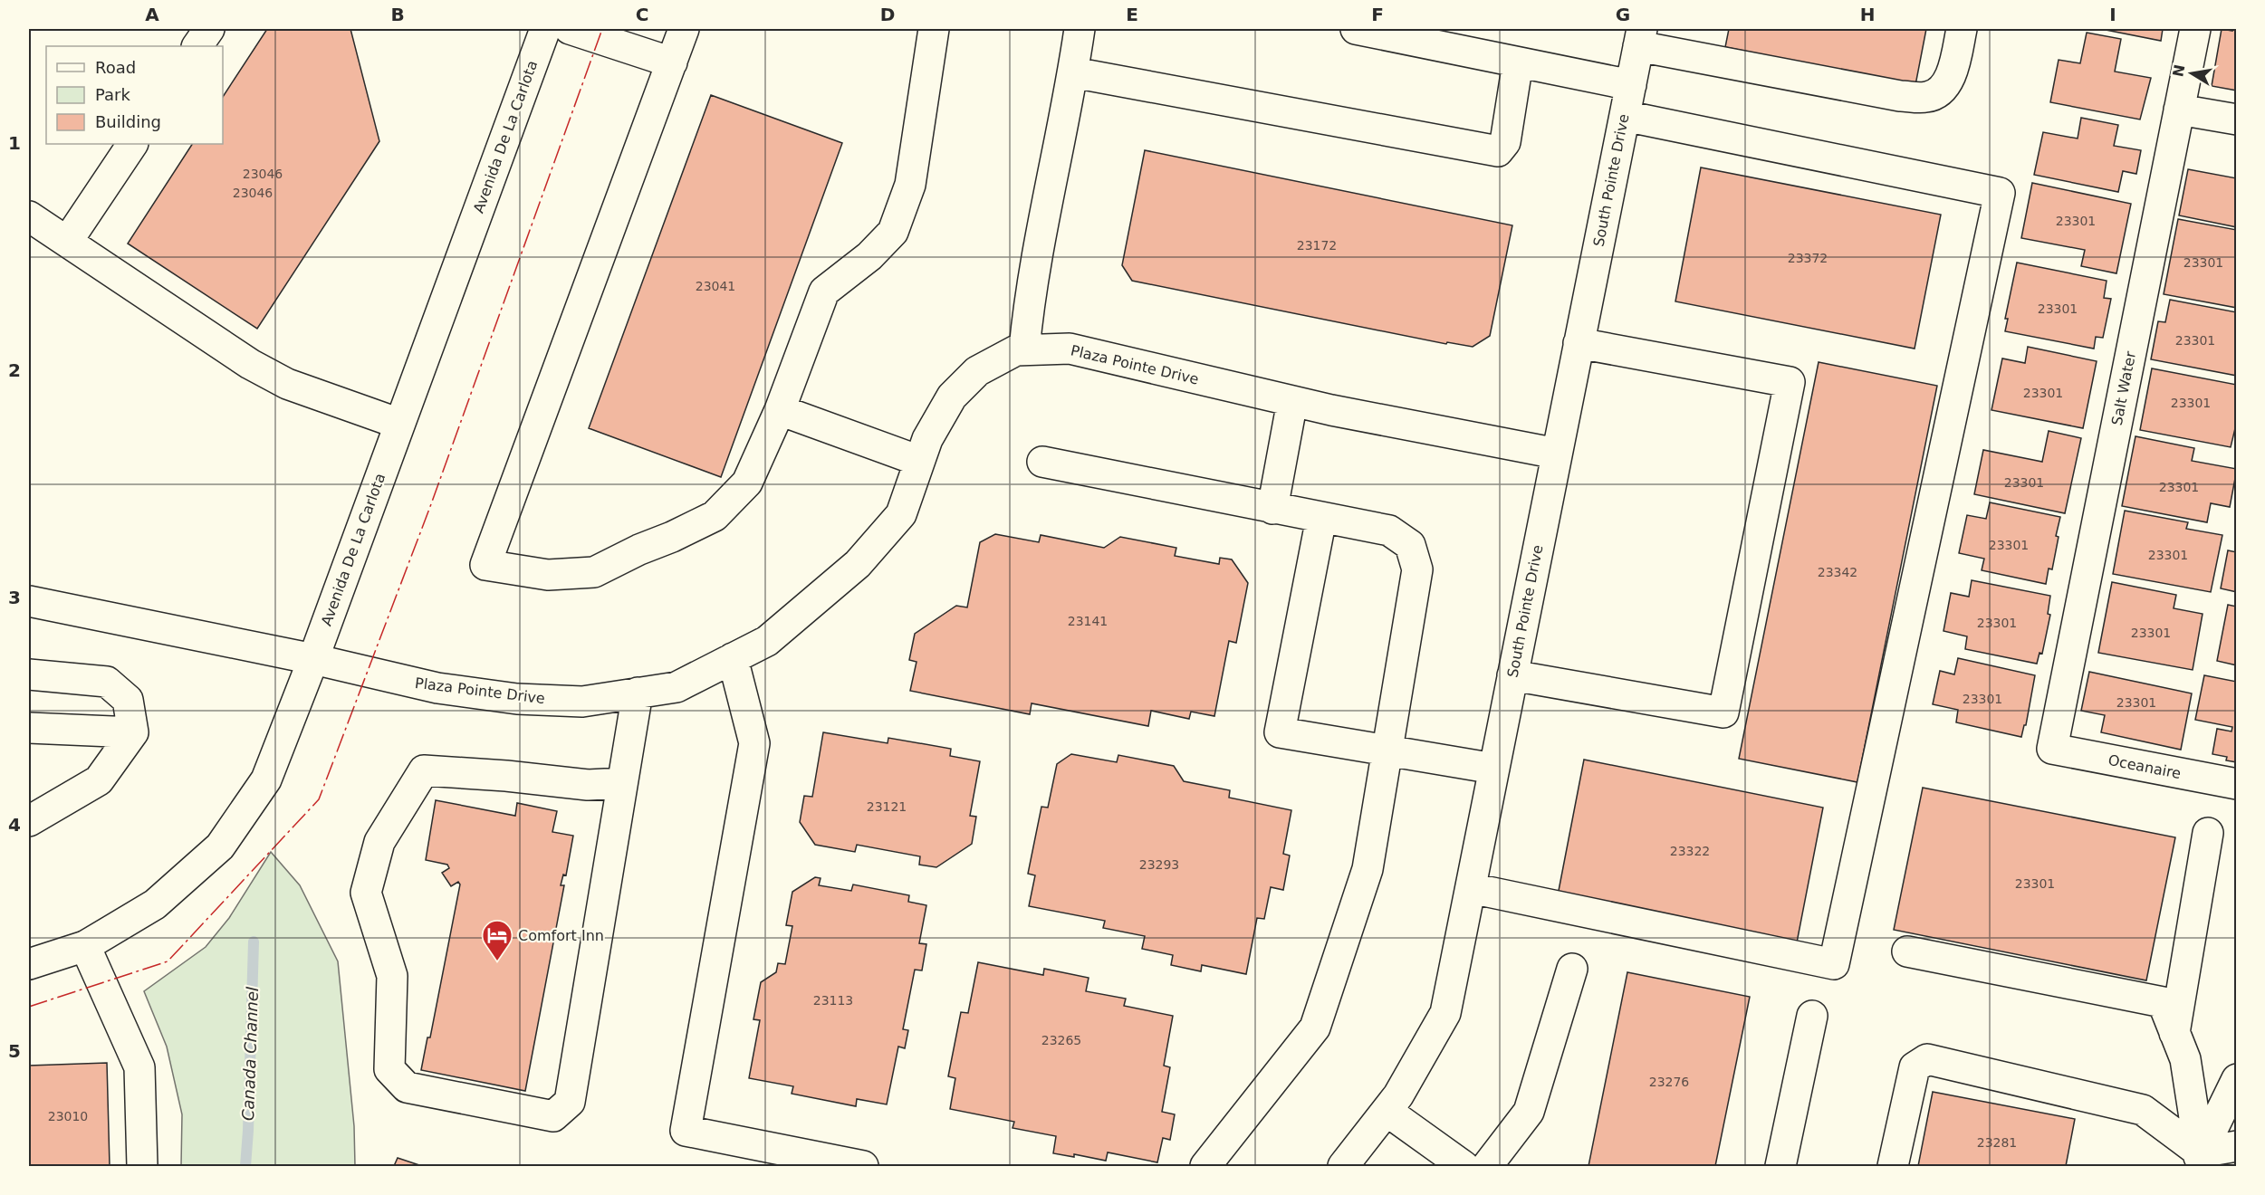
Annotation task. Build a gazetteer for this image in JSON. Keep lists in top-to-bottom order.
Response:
{
  "streets": {
    "street": [
      "Avenida De La Carlota",
      "South Pointe Drive",
      "Plaza Pointe Drive",
      "Salt Water",
      "Oceanaire"
    ]
  },
  "crossings": [
    ["Avenida De La Carlota", "Plaza Pointe Drive"],
    ["South Pointe Drive", "Plaza Pointe Drive"],
    ["Salt Water", "Oceanaire"]
  ],
  "water": ["Canada Channel"],
  "places": {
    "hotel": ["Comfort Inn"]
  },
  "house_numbers": [
    "23046",
    "23046",
    "23301",
    "23172",
    "23372",
    "23301",
    "23041",
    "23301",
    "23301",
    "23301",
    "23301",
    "23301",
    "23301",
    "23301",
    "23301",
    "23342",
    "23141",
    "23301",
    "23301",
    "23301",
    "23301",
    "23121",
    "23322",
    "23293",
    "23301",
    "23113",
    "23265",
    "23276",
    "23010",
    "23281"
  ],
  "legend": ["Road", "Park", "Building"],
  "north": "left",
  "grid": {
    "columns": [
      "A",
      "B",
      "C",
      "D",
      "E",
      "F",
      "G",
      "H",
      "I"
    ],
    "rows": [
      "1",
      "2",
      "3",
      "4",
      "5"
    ]
  }
}
